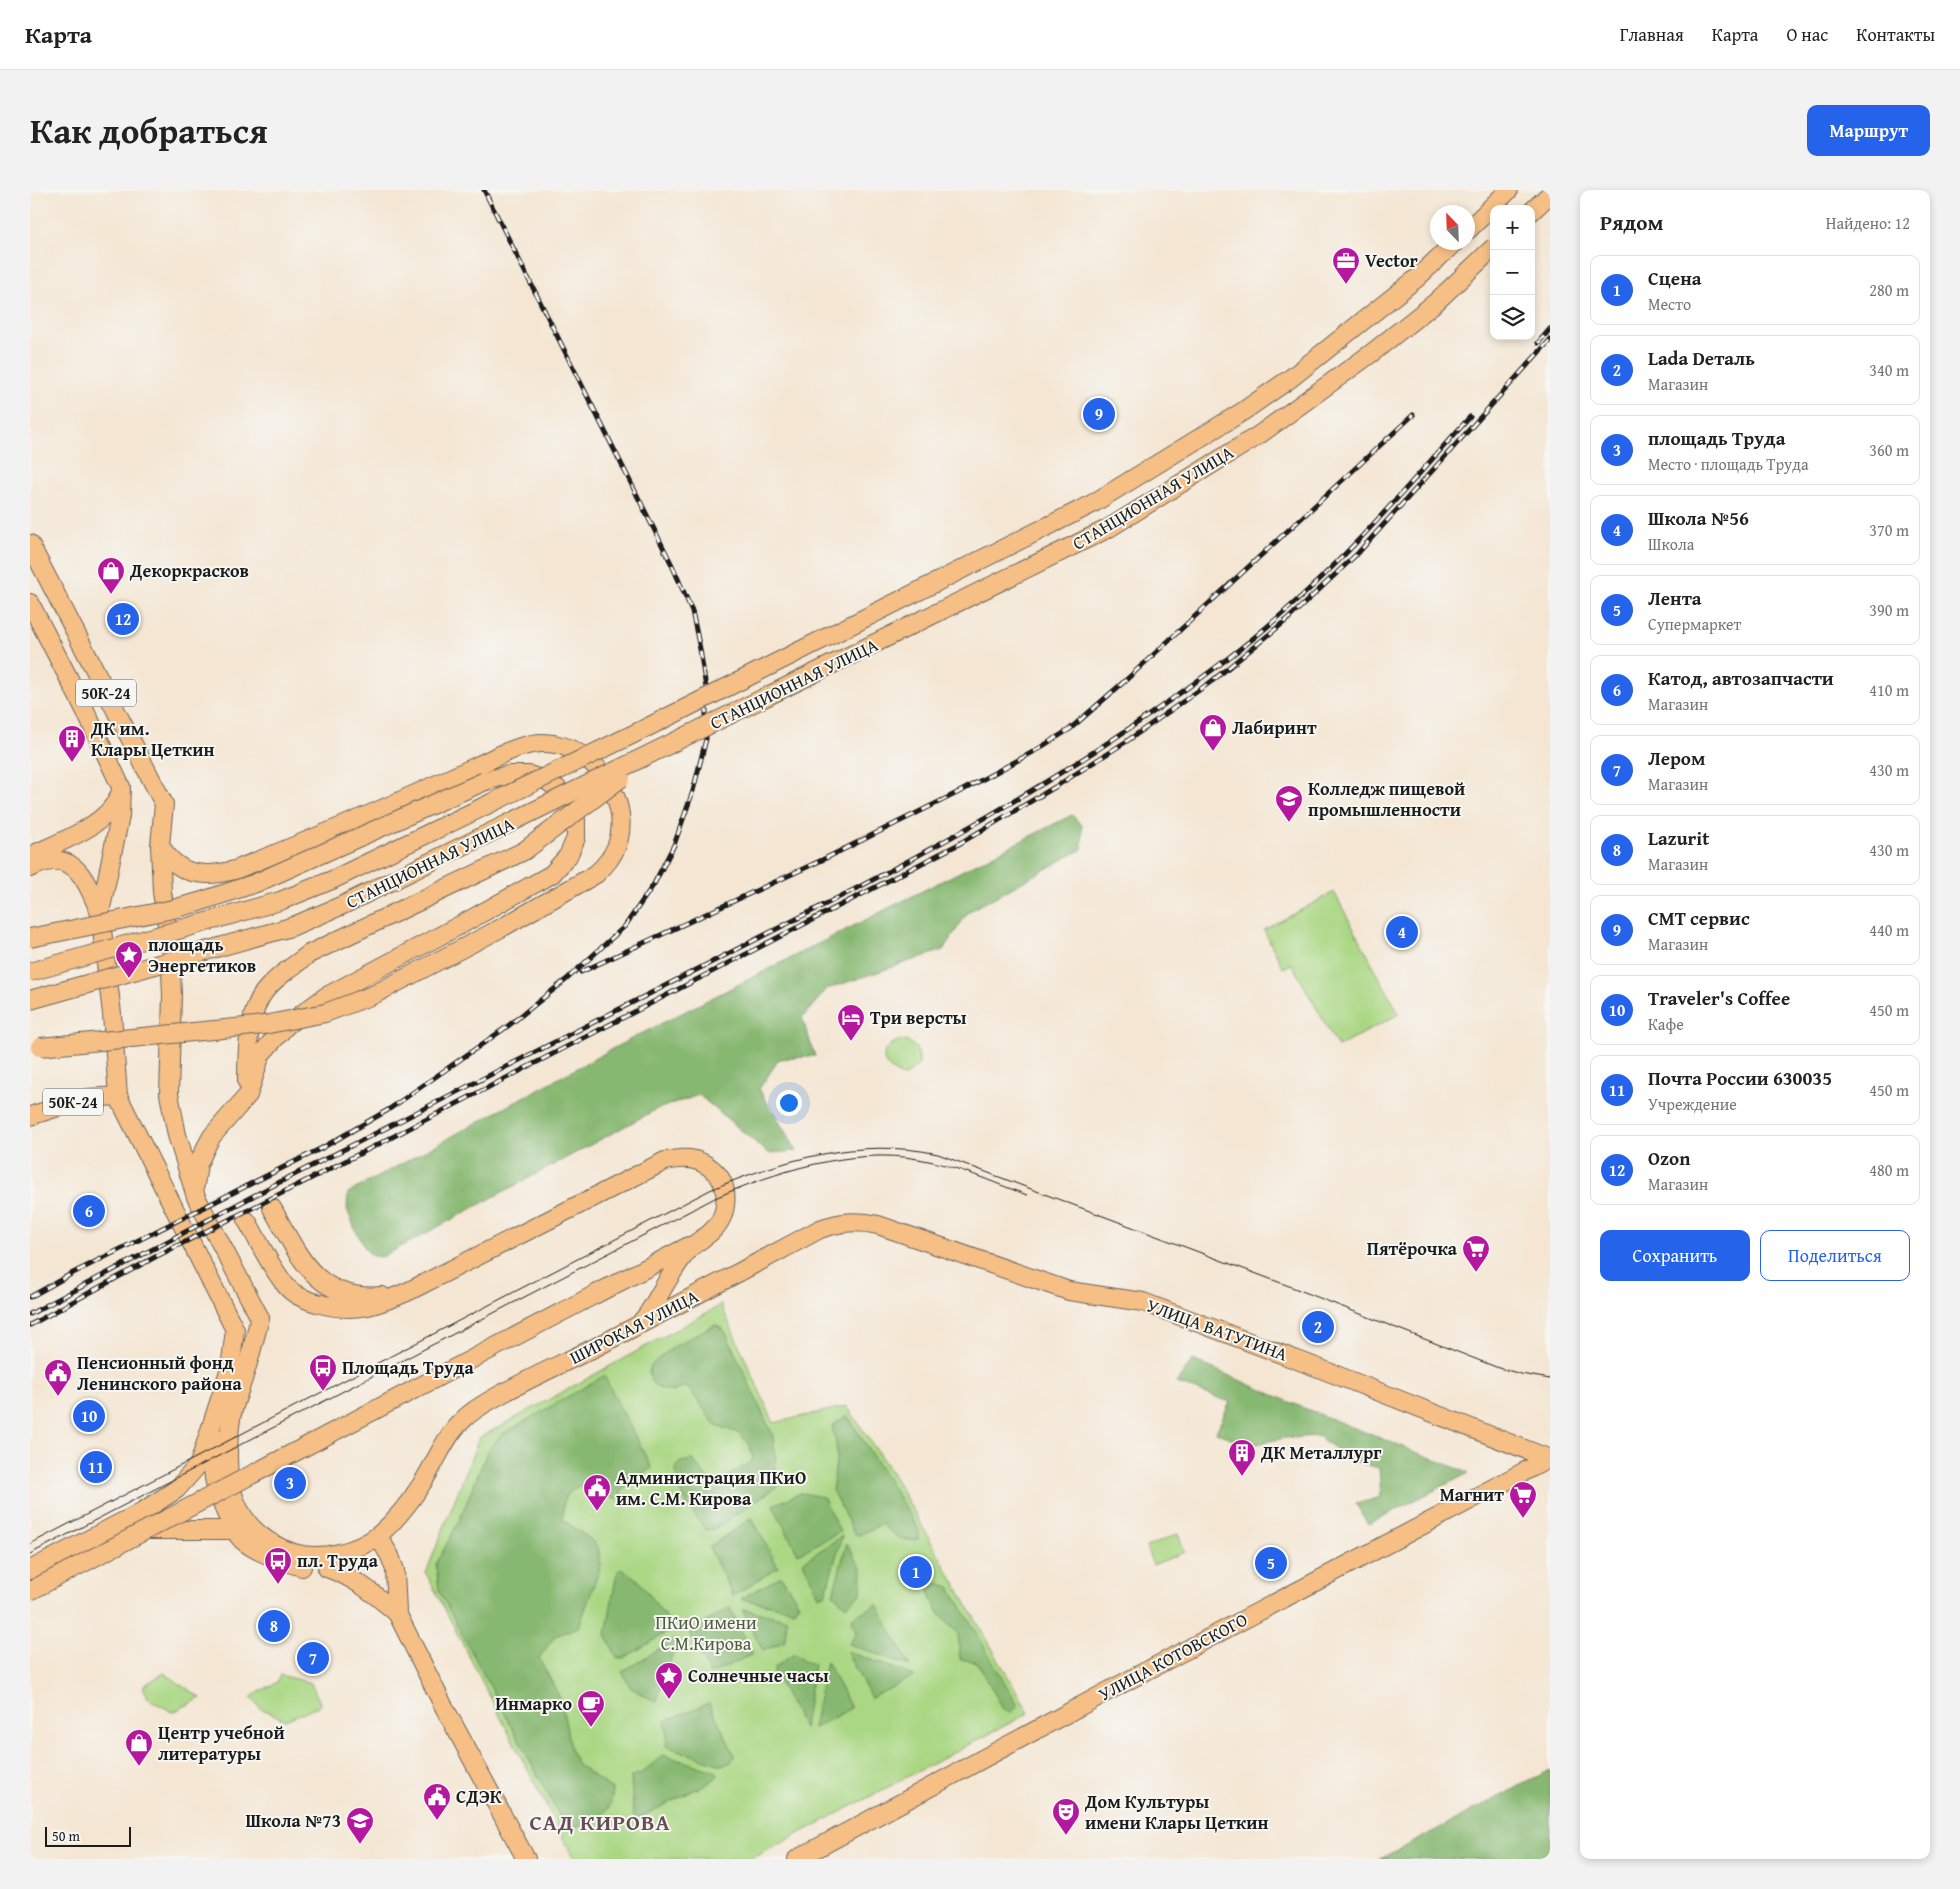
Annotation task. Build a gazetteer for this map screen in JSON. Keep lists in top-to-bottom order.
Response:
{
  "streets": {
    "main road": [
      "СТАНЦИОННАЯ УЛИЦА",
      "50К-24",
      "ШИРОКАЯ УЛИЦА",
      "УЛИЦА ВАТУТИНА",
      "УЛИЦА КОТОВСКОГО"
    ]
  },
  "crossings": [
    ["ШИРОКАЯ УЛИЦА", "УЛИЦА ВАТУТИНА"],
    ["УЛИЦА ВАТУТИНА", "УЛИЦА КОТОВСКОГО"]
  ],
  "districts": ["САД КИРОВА"],
  "parks": ["ПКиО имени С.М.Кирова"],
  "places": {
    "office": ["Vector"],
    "shop": ["Декоркрасков", "Лабиринт", "Центр учебной литературы"],
    "building": ["ДК им. Клары Цеткин", "ДК Металлург"],
    "school or university": ["Колледж пищевой промышленности", "Школа №73"],
    "place": ["площадь Энергетиков", "Солнечные часы"],
    "hotel": ["Три версты"],
    "supermarket": ["Пятёрочка", "Магнит"],
    "bus stop": ["Площадь Труда", "пл. Труда"],
    "public building": ["Пенсионный фонд Ленинского района", "Администрация ПКиО им. С.М. Кирова", "СДЭК"],
    "cafe": ["Инмарко"],
    "theatre": ["Дом Культуры имени Клары Цеткин"]
  },
  "scale_bar": "50 m",
  "north": "top left",
  "page": {
    "header": "Карта",
    "nav": [
      "Главная",
      "Карта",
      "О нас",
      "Контакты"
    ],
    "title": "Как добраться",
    "buttons": [
      "Маршрут",
      ["Сохранить", "Поделиться"]
    ],
    "heading": ["Рядом", "Найдено: 12"],
    "map_buttons": ["+", "−"],
    "list": [
      {
        "mark": "1",
        "name": "Сцена",
        "note": "Место",
        "value": "280 m"
      },
      {
        "mark": "2",
        "name": "Lada Dеталь",
        "note": "Магазин",
        "value": "340 m"
      },
      {
        "mark": "3",
        "name": "площадь Труда",
        "note": "Место · площадь Труда",
        "value": "360 m"
      },
      {
        "mark": "4",
        "name": "Школа №56",
        "note": "Школа",
        "value": "370 m"
      },
      {
        "mark": "5",
        "name": "Лента",
        "note": "Супермаркет",
        "value": "390 m"
      },
      {
        "mark": "6",
        "name": "Катод, автозапчасти",
        "note": "Магазин",
        "value": "410 m"
      },
      {
        "mark": "7",
        "name": "Лером",
        "note": "Магазин",
        "value": "430 m"
      },
      {
        "mark": "8",
        "name": "Lazurit",
        "note": "Магазин",
        "value": "430 m"
      },
      {
        "mark": "9",
        "name": "СМТ сервис",
        "note": "Магазин",
        "value": "440 m"
      },
      {
        "mark": "10",
        "name": "Traveler's Coffee",
        "note": "Кафе",
        "value": "450 m"
      },
      {
        "mark": "11",
        "name": "Почта России 630035",
        "note": "Учреждение",
        "value": "450 m"
      },
      {
        "mark": "12",
        "name": "Ozon",
        "note": "Магазин",
        "value": "480 m"
      }
    ],
    "pins": [
      "9",
      "12",
      "4",
      "6",
      "2",
      "10",
      "11",
      "3",
      "5",
      "1",
      "8",
      "7"
    ],
    "scale": "50 m"
  }
}
